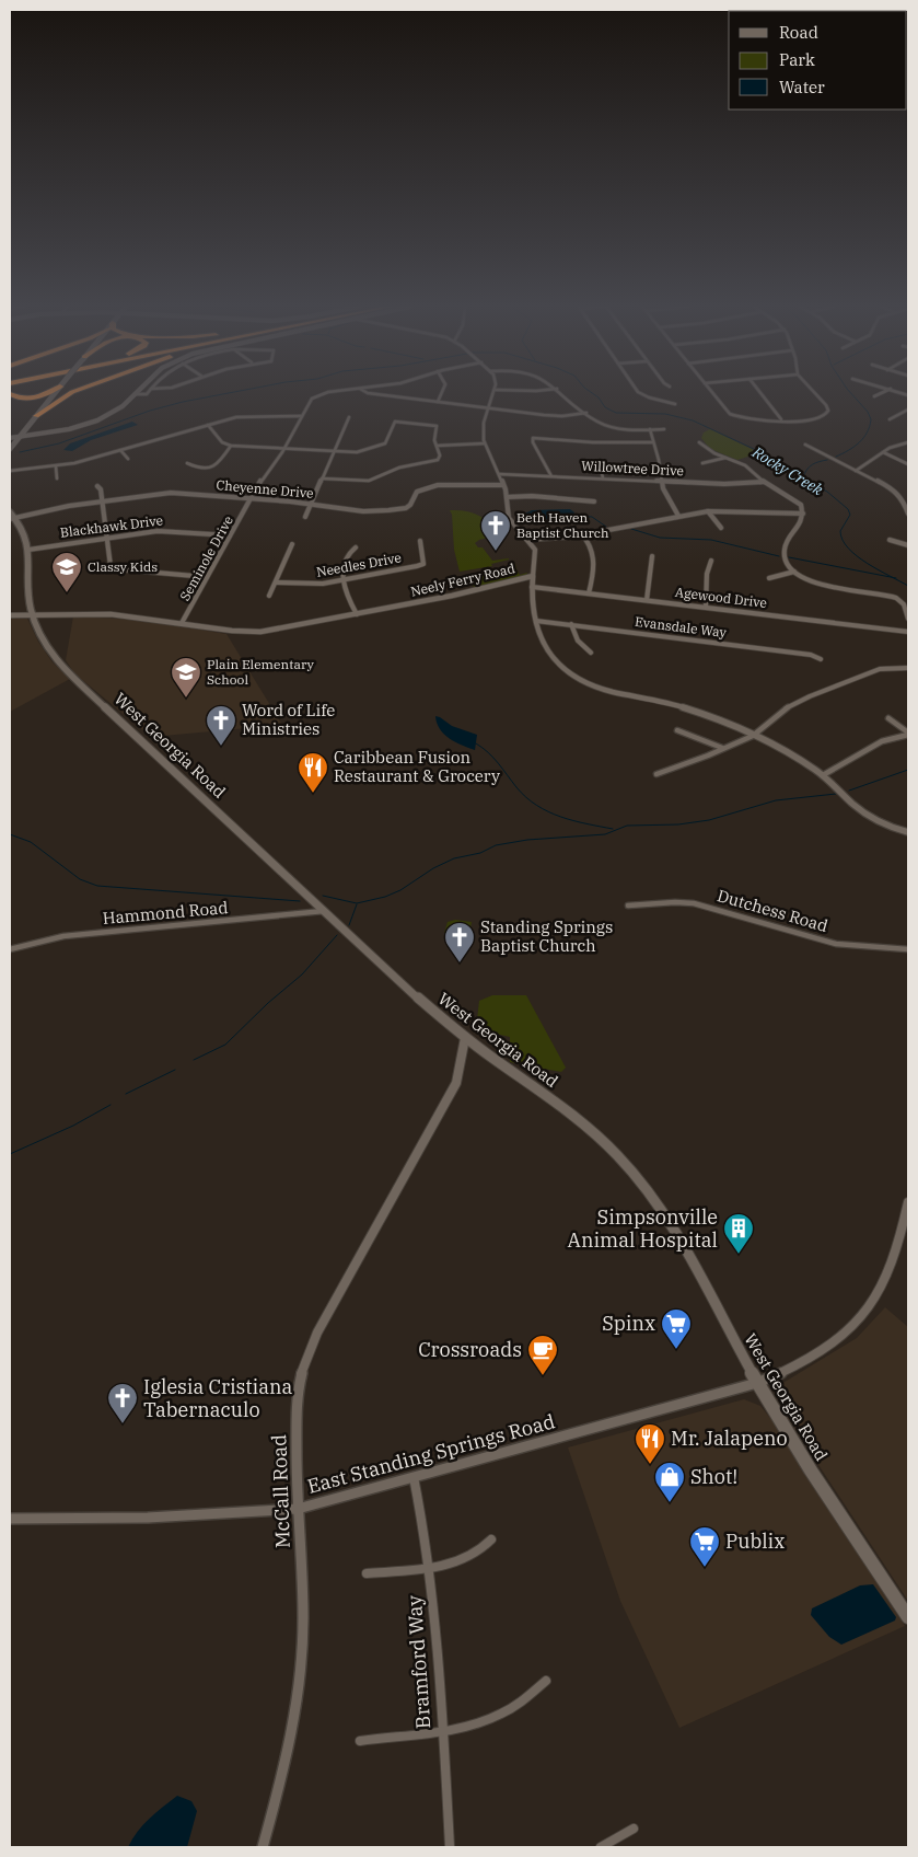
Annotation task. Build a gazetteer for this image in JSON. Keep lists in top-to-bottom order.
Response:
{
  "streets": {
    "main road": ["West Georgia Road"],
    "street": [
      "Willowtree Drive",
      "Cheyenne Drive",
      "Blackhawk Drive",
      "Seminole Drive",
      "Needles Drive",
      "Neely Ferry Road",
      "Agewood Drive",
      "Evansdale Way",
      "Dutchess Road",
      "Hammond Road",
      "East Standing Springs Road",
      "McCall Road",
      "Bramford Way"
    ]
  },
  "crossings": [
    ["Cheyenne Drive", "Seminole Drive"],
    ["Cheyenne Drive", "West Georgia Road"],
    ["Blackhawk Drive", "Seminole Drive"],
    ["Blackhawk Drive", "West Georgia Road"],
    ["Seminole Drive", "Neely Ferry Road"],
    ["Neely Ferry Road", "Agewood Drive"],
    ["Neely Ferry Road", "Evansdale Way"],
    ["Neely Ferry Road", "West Georgia Road"],
    ["West Georgia Road", "Hammond Road"],
    ["West Georgia Road", "East Standing Springs Road"],
    ["West Georgia Road", "McCall Road"],
    ["East Standing Springs Road", "McCall Road"],
    ["East Standing Springs Road", "Bramford Way"]
  ],
  "water": ["Rocky Creek"],
  "places": {
    "church": [
      "Beth Haven Baptist Church",
      "Word of Life Ministries",
      "Standing Springs Baptist Church",
      "Iglesia Cristiana Tabernaculo"
    ],
    "school or university": ["Classy Kids", "Plain Elementary School"],
    "restaurant": ["Caribbean Fusion Restaurant & Grocery", "Mr. Jalapeno"],
    "building": ["Simpsonville Animal Hospital"],
    "supermarket": ["Spinx", "Publix"],
    "cafe": ["Crossroads"],
    "shop": ["Shot!"]
  },
  "legend": ["Road", "Park", "Water"]
}
